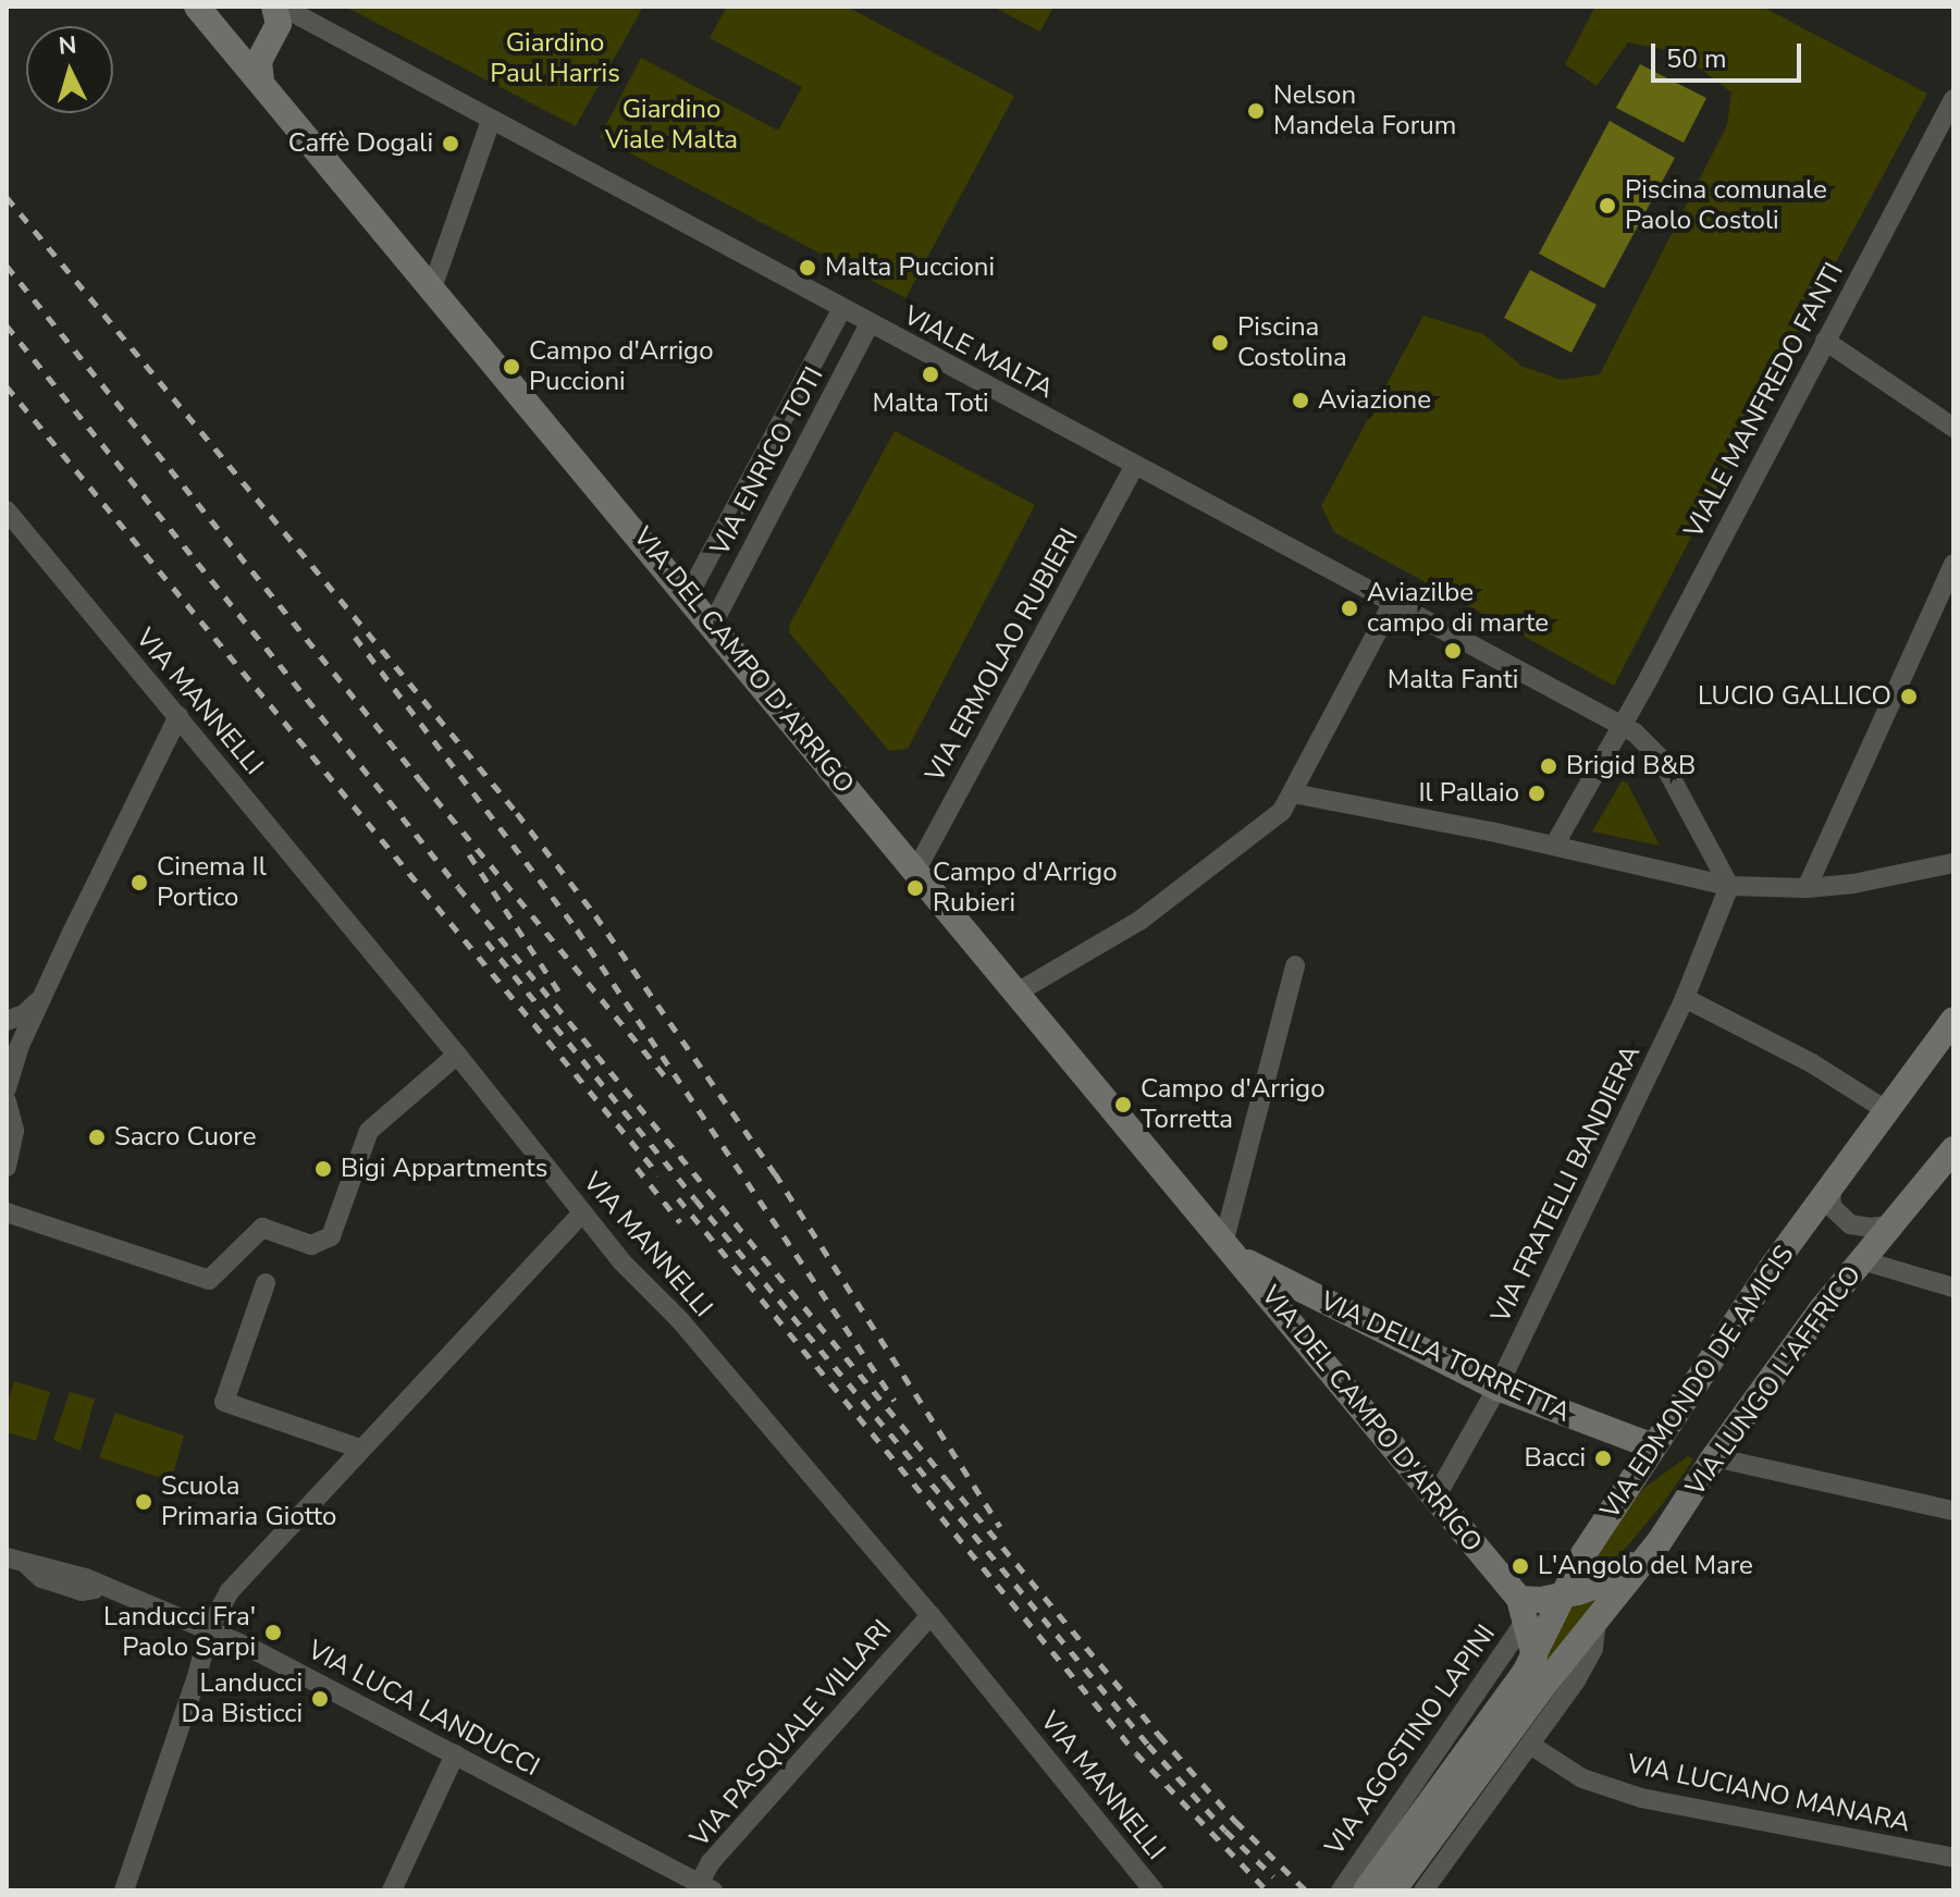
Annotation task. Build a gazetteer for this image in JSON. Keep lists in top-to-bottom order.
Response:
{
  "streets": {
    "street": [
      "VIALE MALTA",
      "VIALE MANFREDO FANTI",
      "VIA ENRICO TOTI",
      "VIA ERMOLAO RUBIERI",
      "VIA DEL CAMPO D'ARRIGO",
      "VIA MANNELLI",
      "VIA FRATELLI BANDIERA",
      "VIA DELLA TORRETTA",
      "VIA LUNGO L'AFFRICO",
      "VIA EDMONDO DE AMICIS",
      "VIA LUCA LANDUCCI",
      "VIA PASQUALE VILLARI",
      "VIA AGOSTINO LAPINI",
      "VIA LUCIANO MANARA"
    ]
  },
  "crossings": [
    ["VIALE MALTA", "VIALE MANFREDO FANTI"],
    ["VIALE MALTA", "VIA ENRICO TOTI"],
    ["VIALE MALTA", "VIA ERMOLAO RUBIERI"],
    ["VIALE MALTA", "VIA FRATELLI BANDIERA"],
    ["VIA ENRICO TOTI", "VIA DEL CAMPO D'ARRIGO"],
    ["VIA ERMOLAO RUBIERI", "VIA DEL CAMPO D'ARRIGO"],
    ["VIA DEL CAMPO D'ARRIGO", "VIA FRATELLI BANDIERA"],
    ["VIA DEL CAMPO D'ARRIGO", "VIA DELLA TORRETTA"],
    ["VIA DEL CAMPO D'ARRIGO", "VIA EDMONDO DE AMICIS"],
    ["VIA DEL CAMPO D'ARRIGO", "VIA AGOSTINO LAPINI"],
    ["VIA MANNELLI", "VIA PASQUALE VILLARI"],
    ["VIA FRATELLI BANDIERA", "VIA DELLA TORRETTA"],
    ["VIA DELLA TORRETTA", "VIA EDMONDO DE AMICIS"],
    ["VIA LUNGO L'AFFRICO", "VIA EDMONDO DE AMICIS"],
    ["VIA LUNGO L'AFFRICO", "VIA LUCIANO MANARA"],
    ["VIA LUCA LANDUCCI", "VIA PASQUALE VILLARI"]
  ],
  "parks": ["Giardino Paul Harris", "Giardino Viale Malta"],
  "places": [
    "Nelson Mandela Forum",
    "Caffè Dogali",
    "Piscina comunale Paolo Costoli",
    "Malta Puccioni",
    "Piscina Costolina",
    "Campo d'Arrigo Puccioni",
    "Malta Toti",
    "Aviazione",
    "Aviazilbe campo di marte",
    "Malta Fanti",
    "LUCIO GALLICO",
    "Brigid B&B",
    "Il Pallaio",
    "Cinema Il Portico",
    "Campo d'Arrigo Rubieri",
    "Campo d'Arrigo Torretta",
    "Sacro Cuore",
    "Bigi Appartments",
    "Bacci",
    "Scuola Primaria Giotto",
    "L'Angolo del Mare",
    "Landucci Fra' Paolo Sarpi",
    "Landucci Da Bisticci"
  ],
  "scale_bar": "50 m",
  "north": "top"
}
